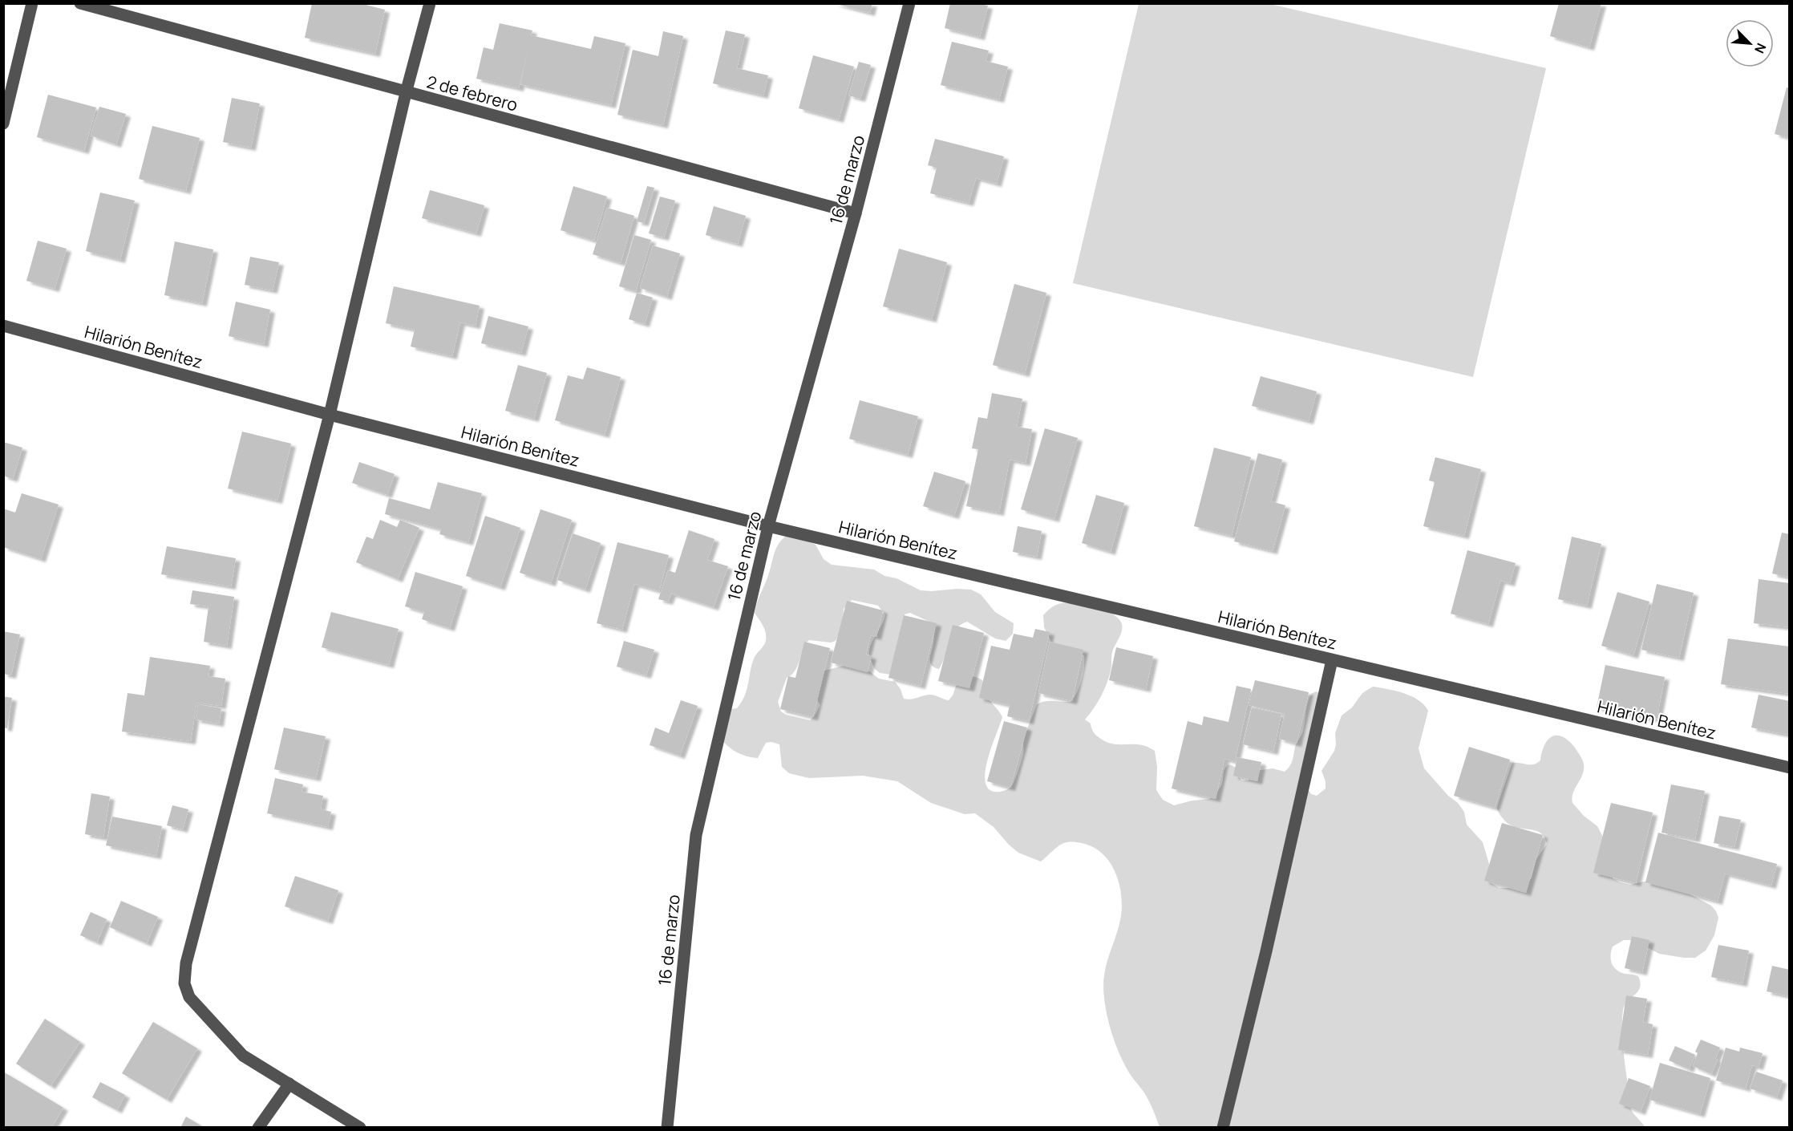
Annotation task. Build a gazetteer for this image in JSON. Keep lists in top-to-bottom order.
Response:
{
  "streets": {
    "street": ["2 de febrero", "16 de marzo", "Hilarión Benítez"]
  },
  "crossings": [
    ["2 de febrero", "16 de marzo"],
    ["16 de marzo", "Hilarión Benítez"]
  ],
  "north": "bottom right"
}
